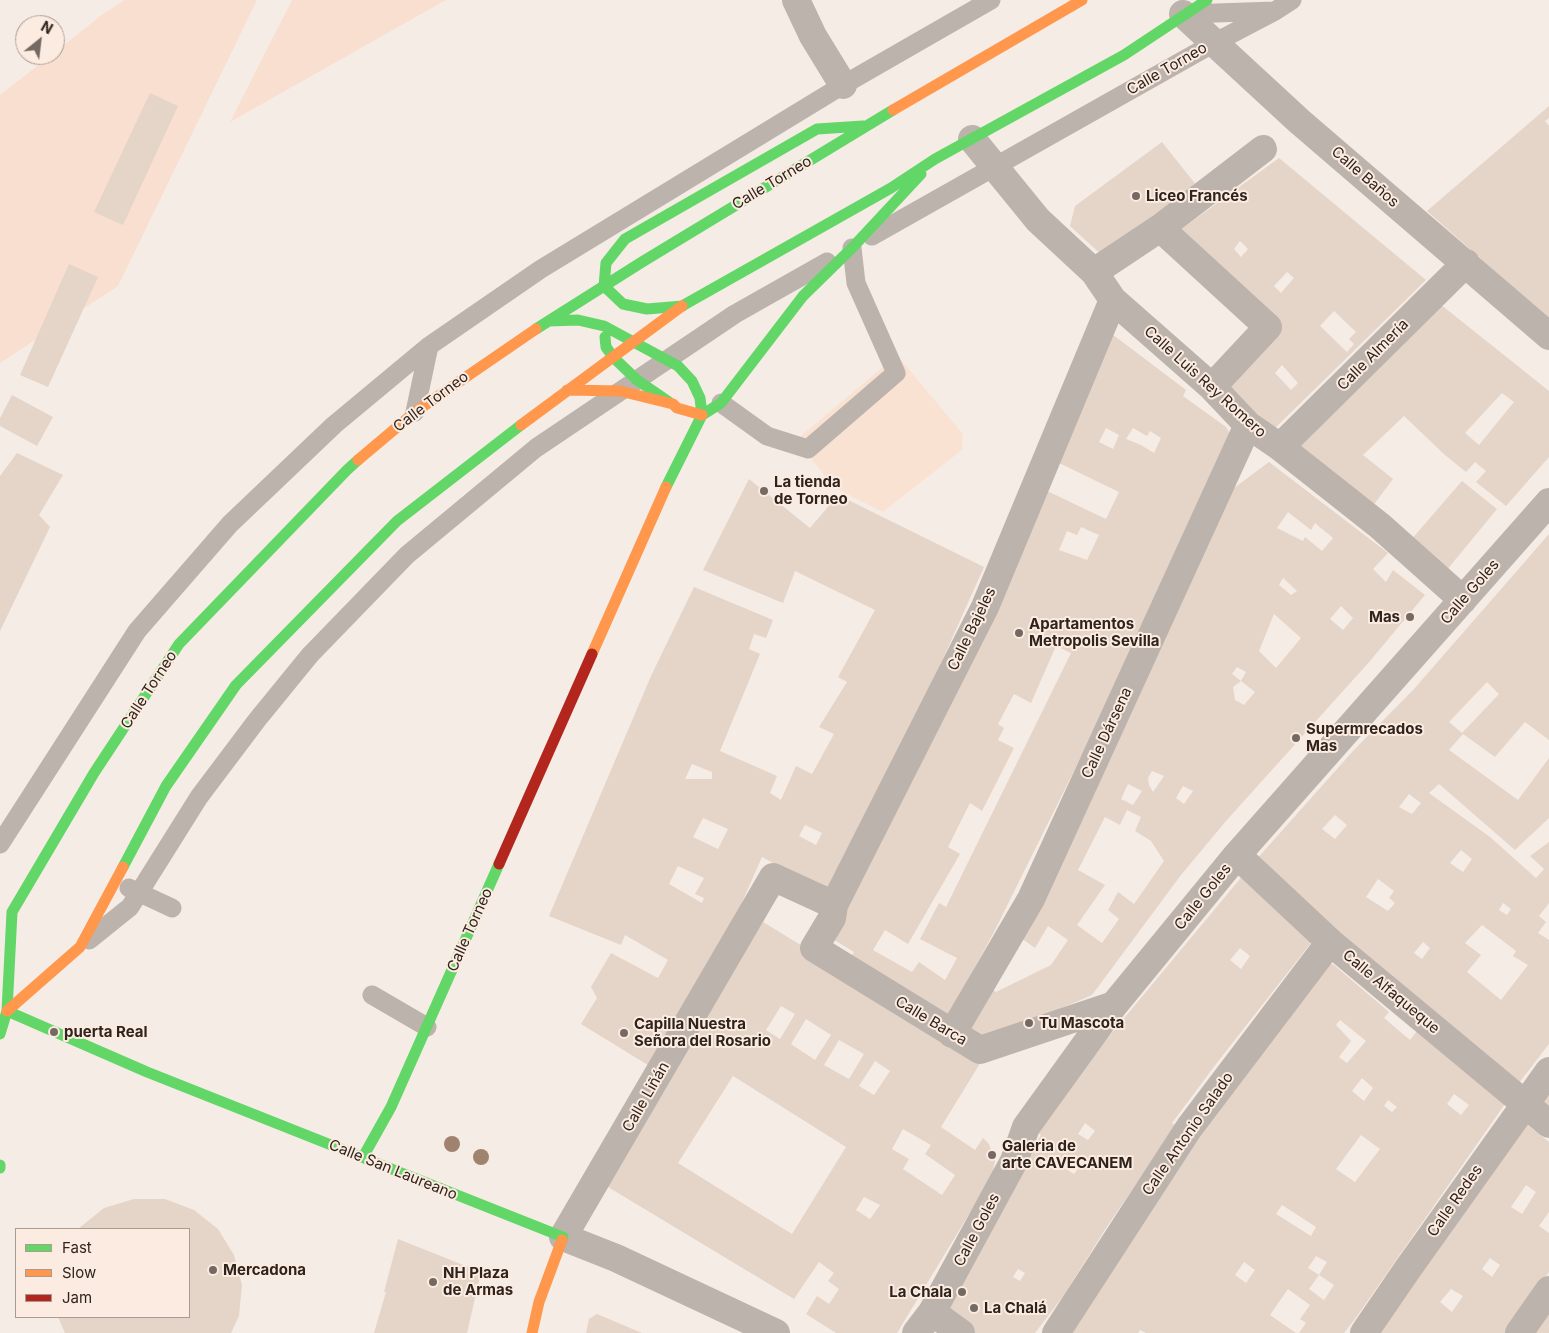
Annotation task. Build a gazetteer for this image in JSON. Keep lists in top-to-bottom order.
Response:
{
  "streets": {
    "main road": ["Calle Torneo", "Calle San Laureano"],
    "street": [
      "Calle Baños",
      "Calle Almería",
      "Calle Luis Rey Romero",
      "Calle Goles",
      "Calle Bajeles",
      "Calle Dársena",
      "Calle Alfaqueque",
      "Calle Barca",
      "Calle Liñán",
      "Calle Antonio Salado",
      "Calle Redes"
    ]
  },
  "crossings": [
    ["Calle Torneo", "Calle Baños"],
    ["Calle Torneo", "Calle Luis Rey Romero"],
    ["Calle Torneo", "Calle San Laureano"],
    ["Calle Baños", "Calle Almería"],
    ["Calle Almería", "Calle Luis Rey Romero"],
    ["Calle Luis Rey Romero", "Calle Goles"],
    ["Calle Luis Rey Romero", "Calle Bajeles"],
    ["Calle Luis Rey Romero", "Calle Dársena"],
    ["Calle Goles", "Calle Alfaqueque"],
    ["Calle Goles", "Calle Barca"],
    ["Calle Bajeles", "Calle Barca"],
    ["Calle Bajeles", "Calle Liñán"],
    ["Calle Dársena", "Calle Barca"],
    ["Calle Alfaqueque", "Calle Antonio Salado"],
    ["Calle Alfaqueque", "Calle Redes"],
    ["Calle Liñán", "Calle San Laureano"]
  ],
  "places": [
    "Liceo Francés",
    "La tienda de Torneo",
    "Mas",
    "Apartamentos Metropolis Sevilla",
    "Supermrecados Mas",
    "Tu Mascota",
    "puerta Real",
    "Capilla Nuestra Señora del Rosario",
    "Galeria de arte CAVECANEM",
    "Mercadona",
    "NH Plaza de Armas",
    "La Chala",
    "La Chalá"
  ],
  "legend": ["Fast", "Slow", "Jam"],
  "north": "top right"
}
